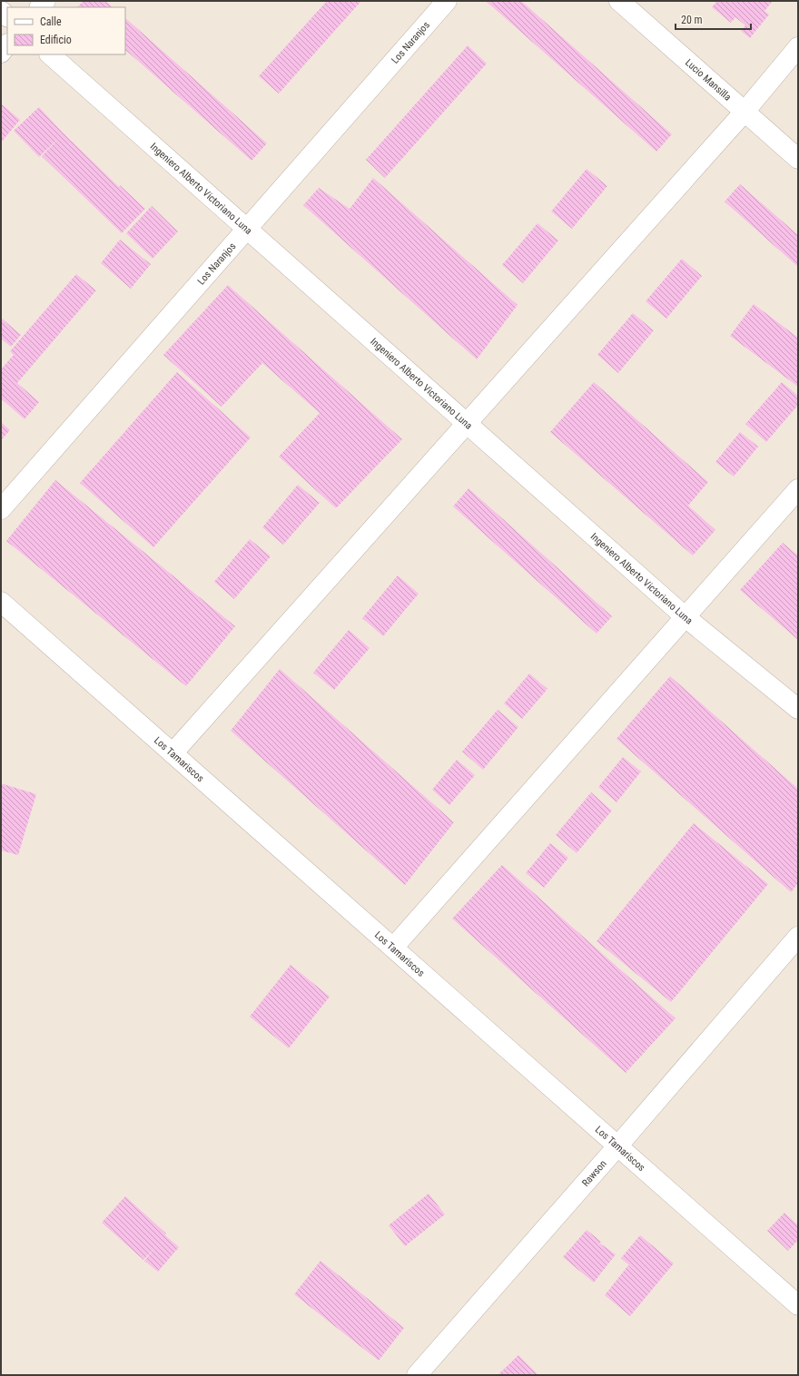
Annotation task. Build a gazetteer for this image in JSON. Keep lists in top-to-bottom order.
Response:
{
  "streets": {
    "street": [
      "Los Naranjos",
      "Lucio Mansilla",
      "Ingeniero Alberto Victoriano Luna",
      "Los Tamariscos",
      "Rawson"
    ]
  },
  "crossings": [
    ["Los Naranjos", "Ingeniero Alberto Victoriano Luna"],
    ["Los Tamariscos", "Rawson"]
  ],
  "legend": ["Calle", "Edificio"],
  "scale_bar": "20 m"
}
